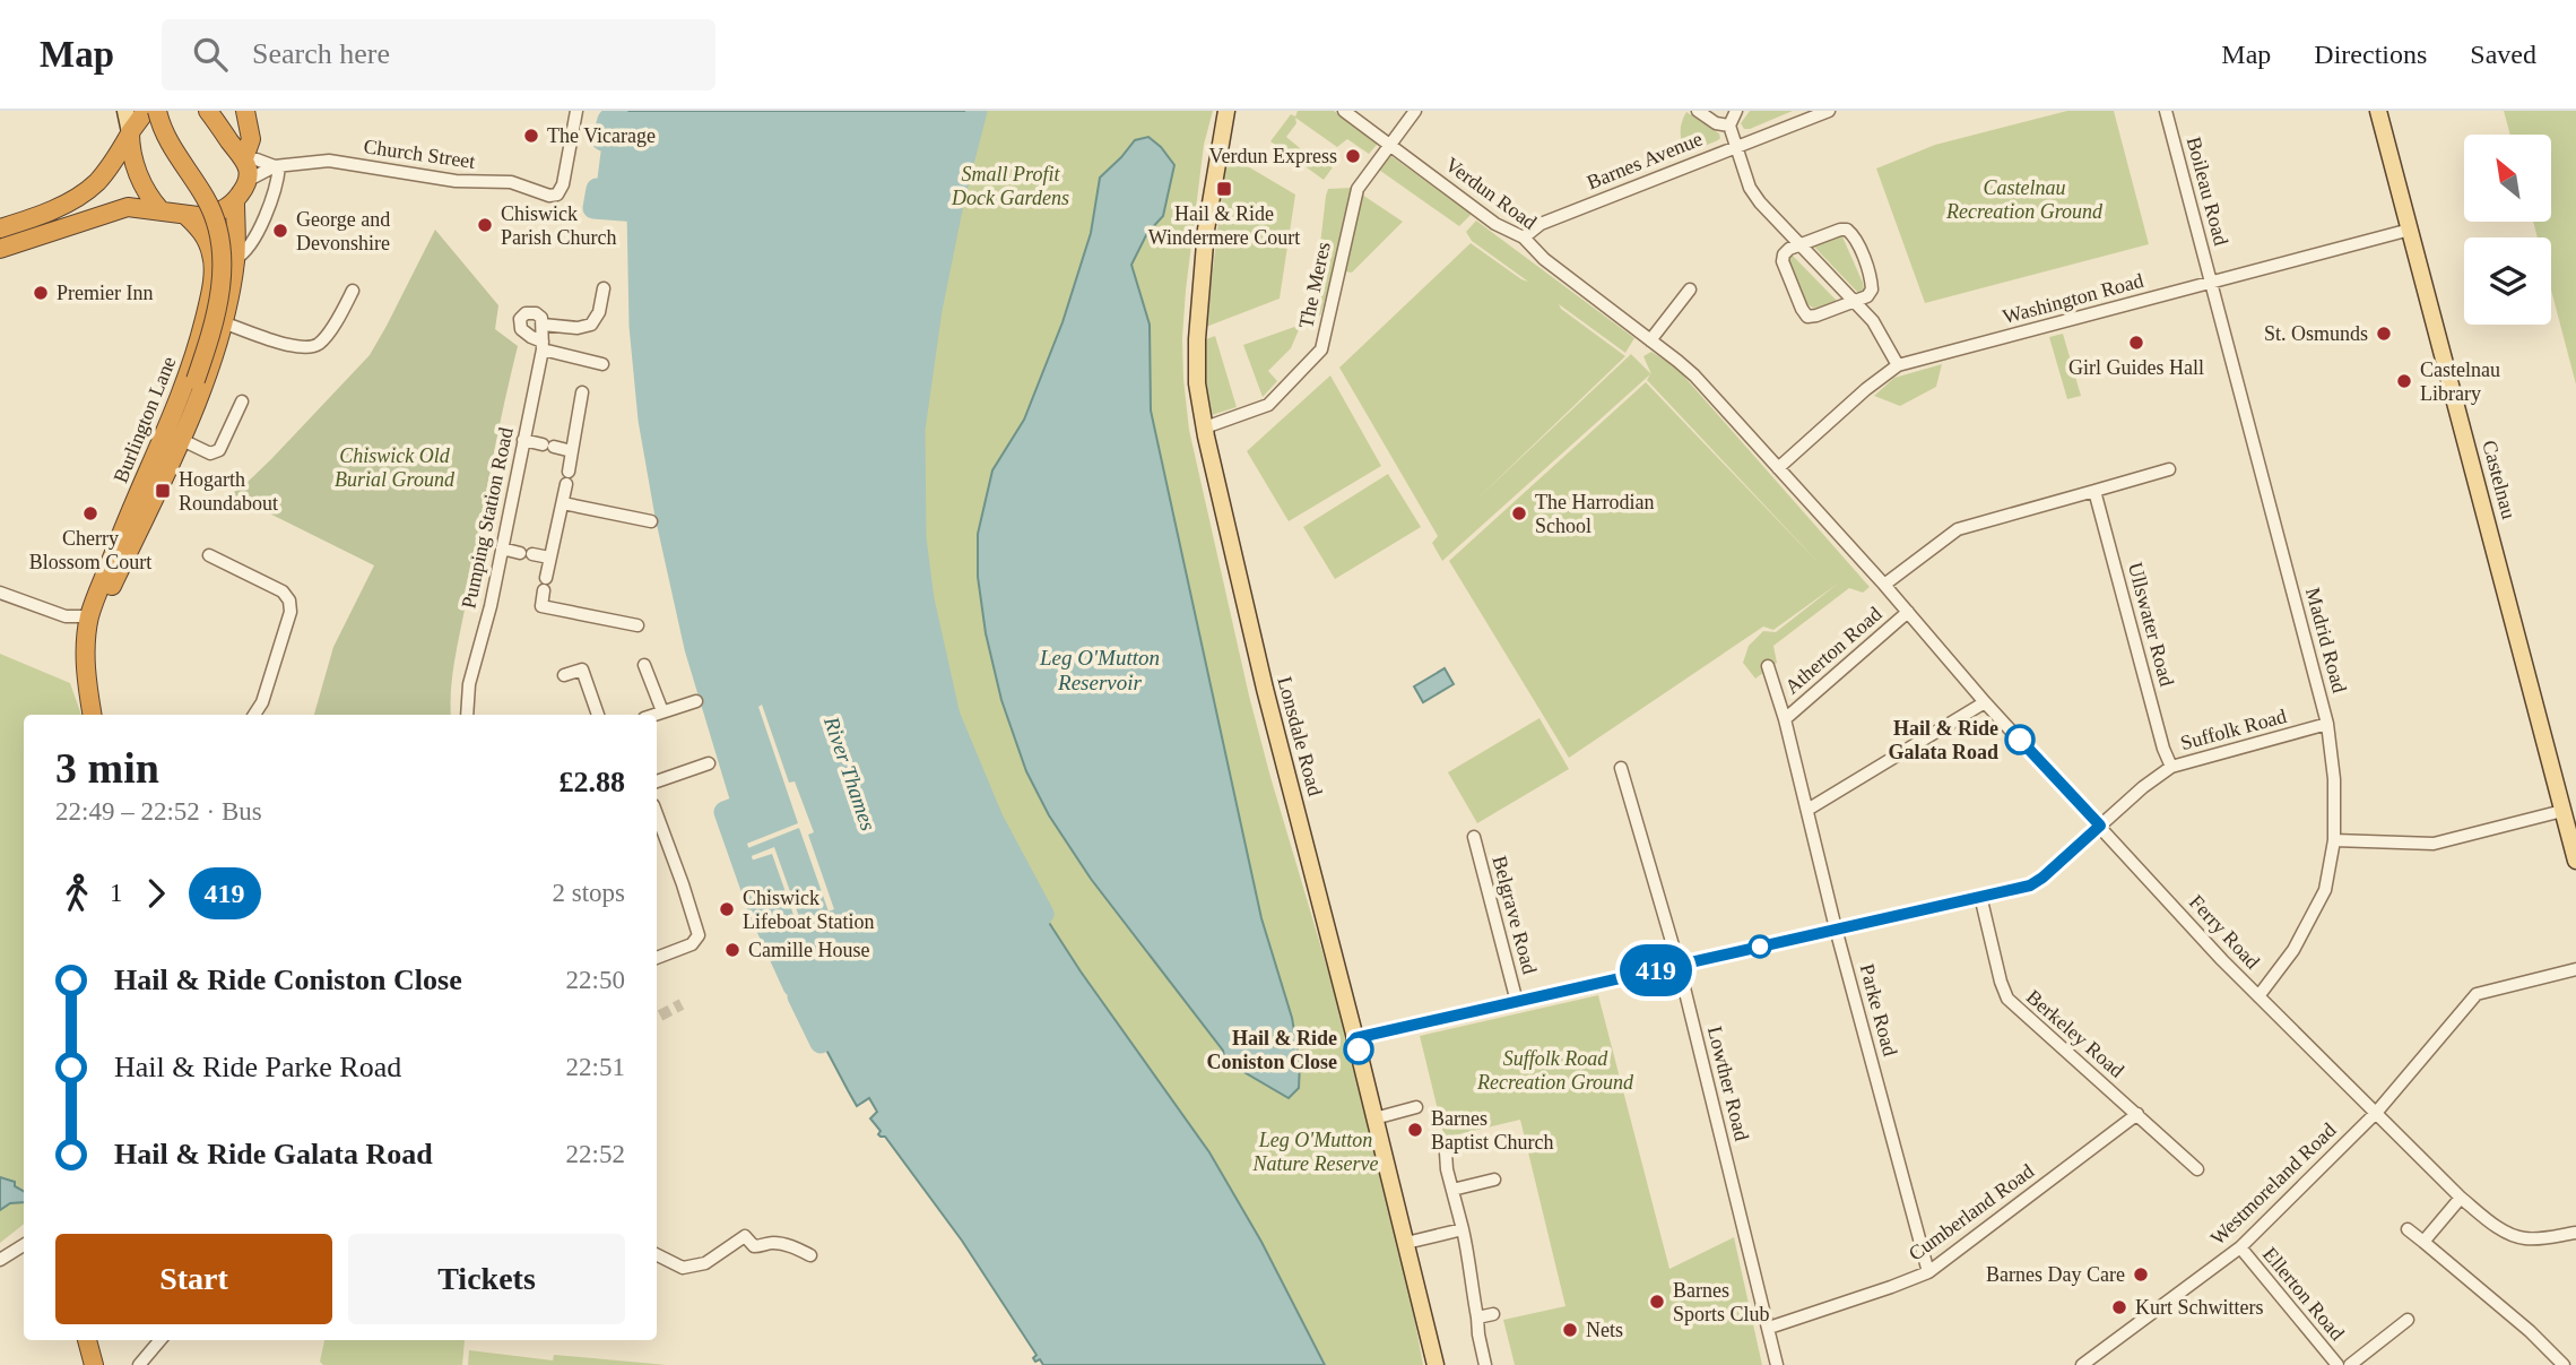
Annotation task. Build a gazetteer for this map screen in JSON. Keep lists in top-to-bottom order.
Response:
{
  "streets": {
    "highway": ["Burlington Lane"],
    "main road": ["Castelnau", "Lonsdale Road"],
    "street": [
      "Church Street",
      "Barnes Avenue",
      "Boileau Road",
      "Verdun Road",
      "The Meres",
      "Washington Road",
      "Pumping Station Road",
      "Ullswater Road",
      "Madrid Road",
      "Atherton Road",
      "Suffolk Road",
      "Belgrave Road",
      "Ferry Road",
      "Parke Road",
      "Berkeley Road",
      "Lowther Road",
      "Westmoreland Road",
      "Cumberland Road",
      "Ellerton Road"
    ]
  },
  "crossings": [
    ["Church Street", "Burlington Lane"],
    ["Barnes Avenue", "Verdun Road"],
    ["Boileau Road", "Washington Road"],
    ["Boileau Road", "Madrid Road"],
    ["Verdun Road", "The Meres"],
    ["Verdun Road", "Washington Road"],
    ["Verdun Road", "Ferry Road"],
    ["The Meres", "Lonsdale Road"],
    ["Washington Road", "Castelnau"],
    ["Washington Road", "Madrid Road"],
    ["Ullswater Road", "Suffolk Road"],
    ["Madrid Road", "Suffolk Road"],
    ["Madrid Road", "Ferry Road"],
    ["Atherton Road", "Ferry Road"],
    ["Atherton Road", "Parke Road"],
    ["Suffolk Road", "Lonsdale Road"],
    ["Suffolk Road", "Belgrave Road"],
    ["Suffolk Road", "Ferry Road"],
    ["Suffolk Road", "Parke Road"],
    ["Suffolk Road", "Berkeley Road"],
    ["Suffolk Road", "Lowther Road"],
    ["Ferry Road", "Westmoreland Road"],
    ["Parke Road", "Cumberland Road"],
    ["Berkeley Road", "Cumberland Road"],
    ["Lowther Road", "Cumberland Road"],
    ["Westmoreland Road", "Ellerton Road"]
  ],
  "water": ["Leg O'Mutton Reservoir", "River Thames"],
  "parks": [
    "Small Profit Dock Gardens",
    "Castelnau Recreation Ground",
    "Chiswick Old Burial Ground",
    "Suffolk Road Recreation Ground",
    "Leg O'Mutton Nature Reserve"
  ],
  "places": {
    "other": [
      "The Vicarage",
      "Verdun Express",
      "Chiswick Parish Church",
      "George and Devonshire",
      "Premier Inn",
      "St. Osmunds",
      "Girl Guides Hall",
      "Castelnau Library",
      "Cherry Blossom Court",
      "The Harrodian School",
      "Hail & Ride Galata Road",
      "Chiswick Lifeboat Station",
      "Camille House",
      "Hail & Ride Coniston Close",
      "Barnes Baptist Church",
      "Barnes Day Care",
      "Barnes Sports Club",
      "Kurt Schwitters",
      "Nets"
    ],
    "transit": ["Hail & Ride Windermere Court", "Hogarth Roundabout"]
  },
  "lines": ["bus line 419"],
  "north": "top left",
  "page": {
    "header": "Map",
    "search": "Search here",
    "nav": ["Map", "Directions", "Saved"],
    "on_map": "419",
    "heading": ["3 min", "22:49 – 22:52 · Bus", "£2.88"],
    "legs": ["1", "419", "2 stops"],
    "list": [
      {
        "name": "Hail & Ride Coniston Close",
        "value": "22:50"
      },
      {
        "name": "Hail & Ride Parke Road",
        "value": "22:51"
      },
      {
        "name": "Hail & Ride Galata Road",
        "value": "22:52"
      }
    ],
    "buttons": ["Start", "Tickets"]
  }
}
